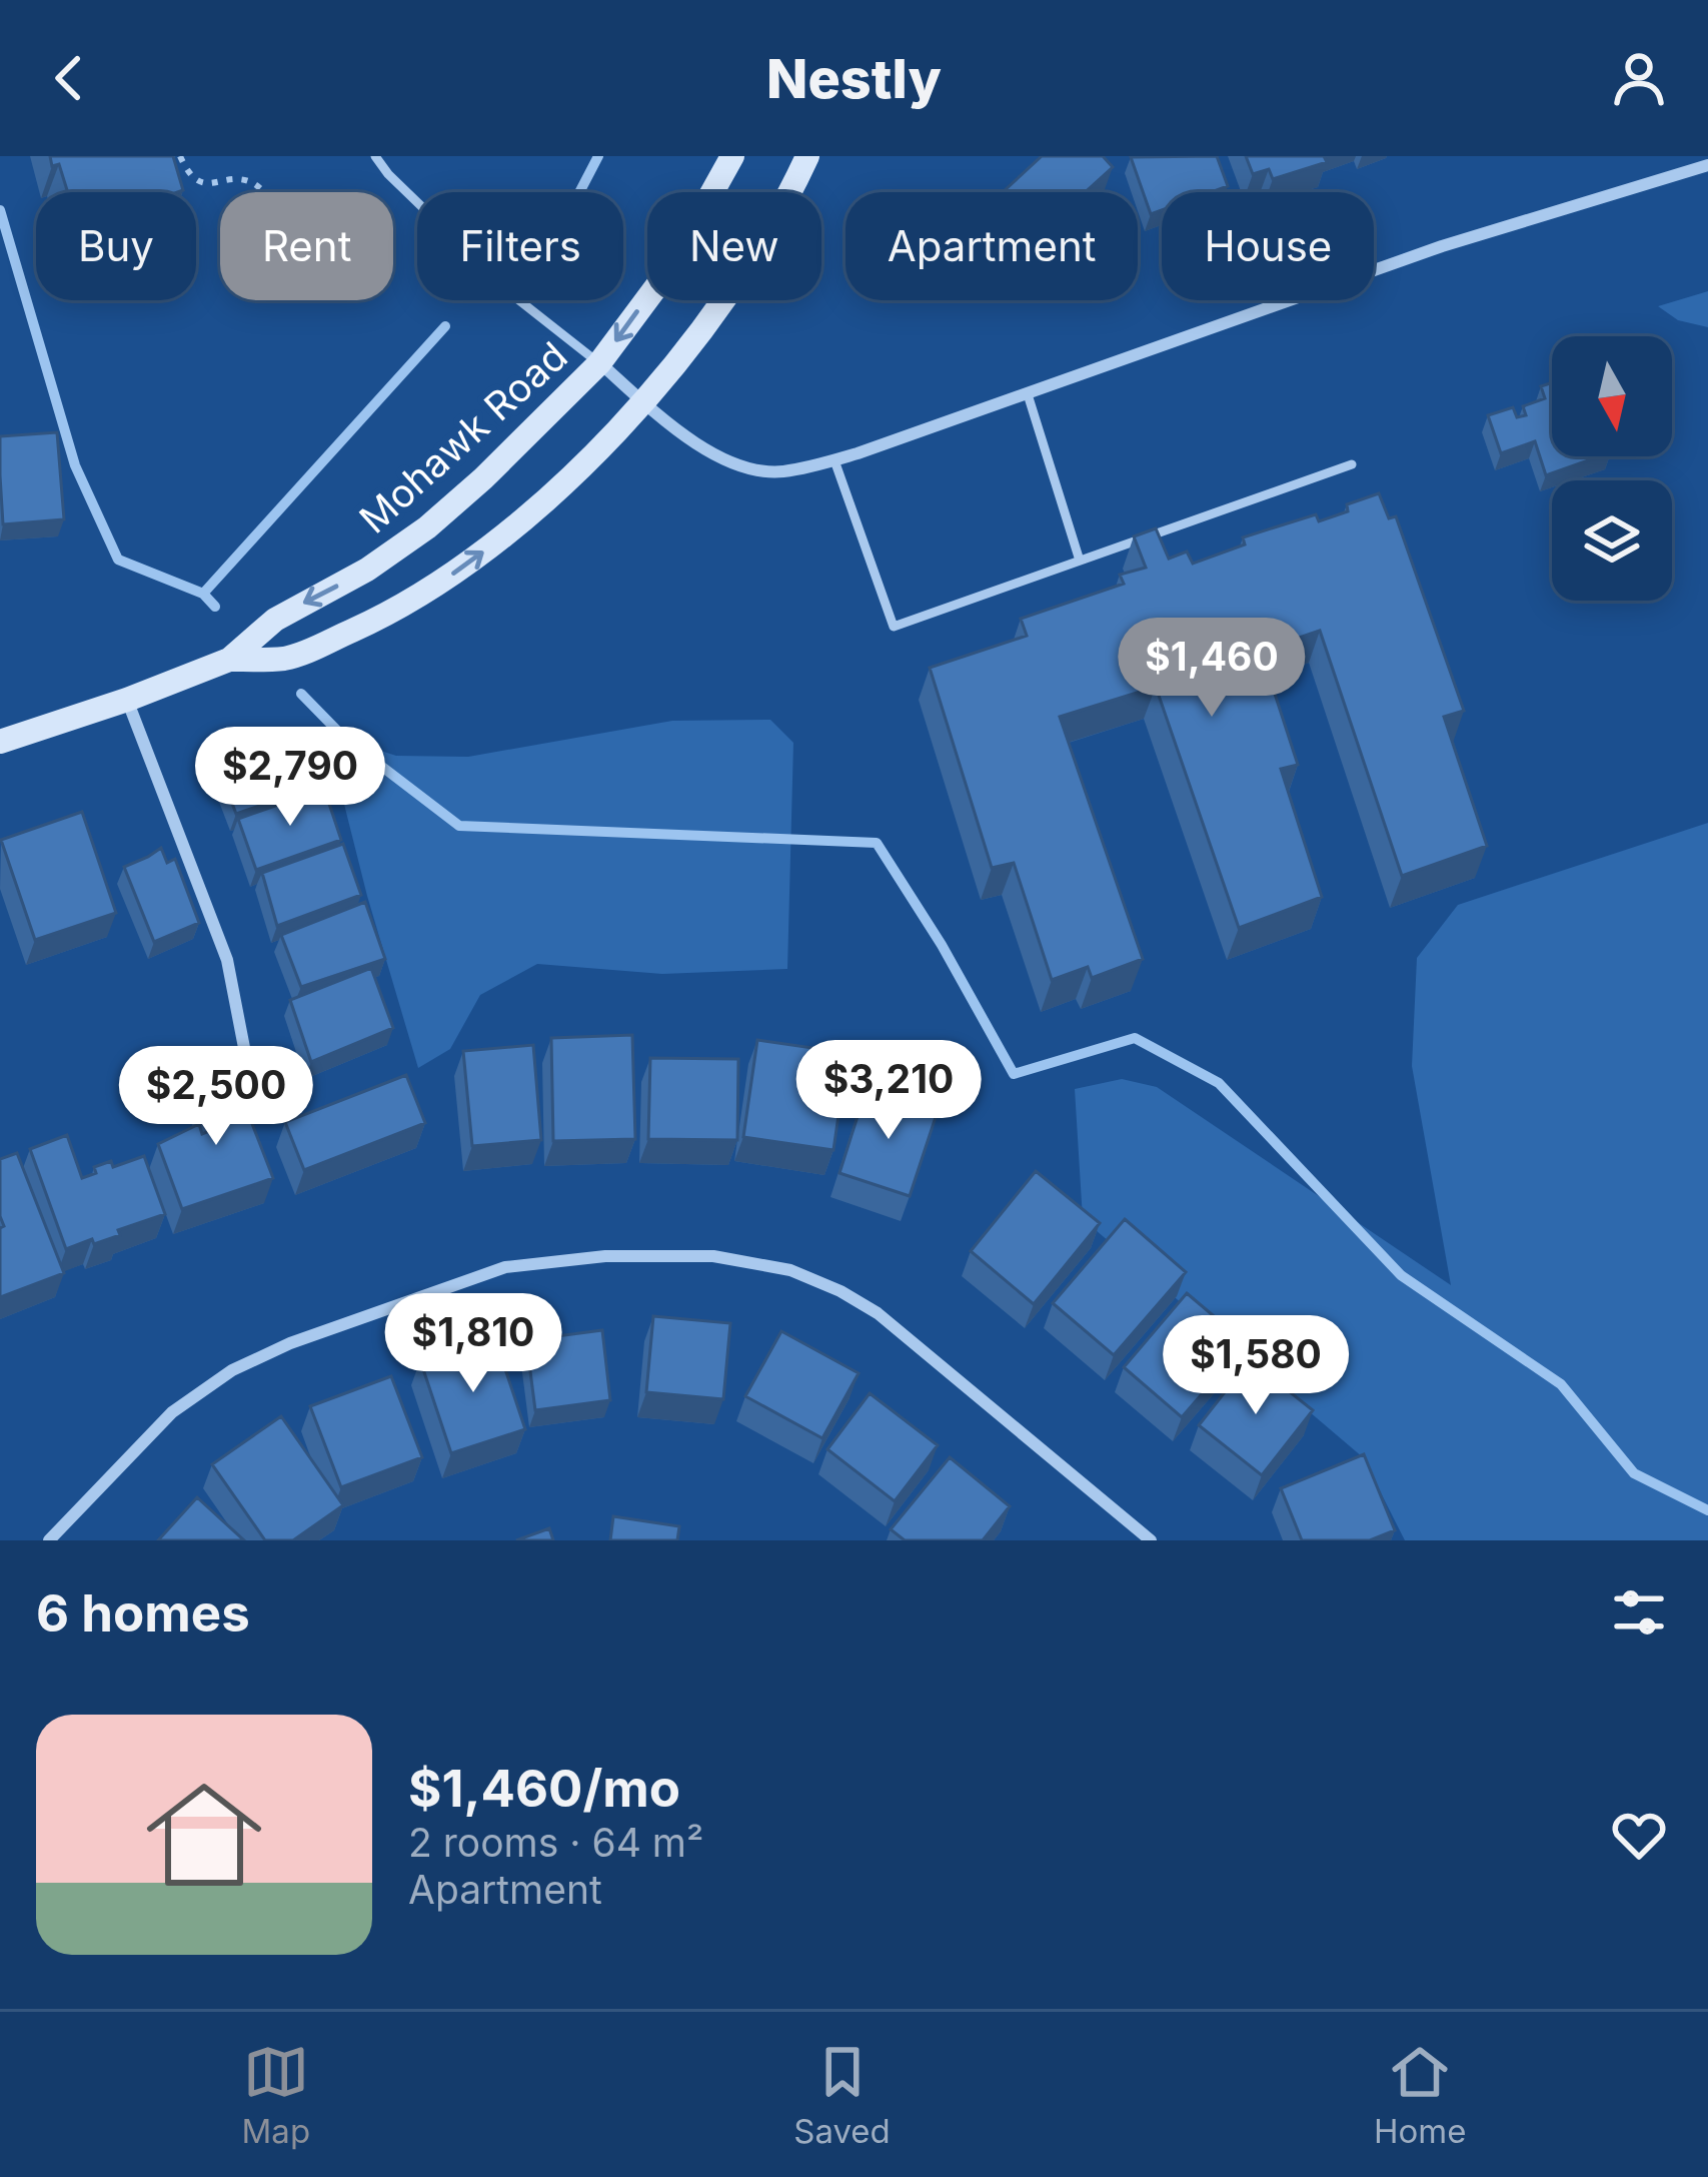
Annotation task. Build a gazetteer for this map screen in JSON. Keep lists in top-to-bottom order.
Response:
{
  "streets": {
    "main road": ["Mohawk Road"]
  },
  "north": "bottom",
  "page": {
    "header": "Nestly",
    "chip": [
      "Buy",
      "Rent",
      "Filters",
      "New",
      "Apartment",
      "House"
    ],
    "price": [
      "$1,460",
      "$2,790",
      "$3,210",
      "$2,500",
      "$1,810",
      "$1,580"
    ],
    "heading": "6 homes",
    "list": [
      {
        "name": "$1,460/mo",
        "note": "2 rooms · 64 m² · Apartment"
      }
    ],
    "tabs": ["Map", "Saved", "Home"]
  }
}
